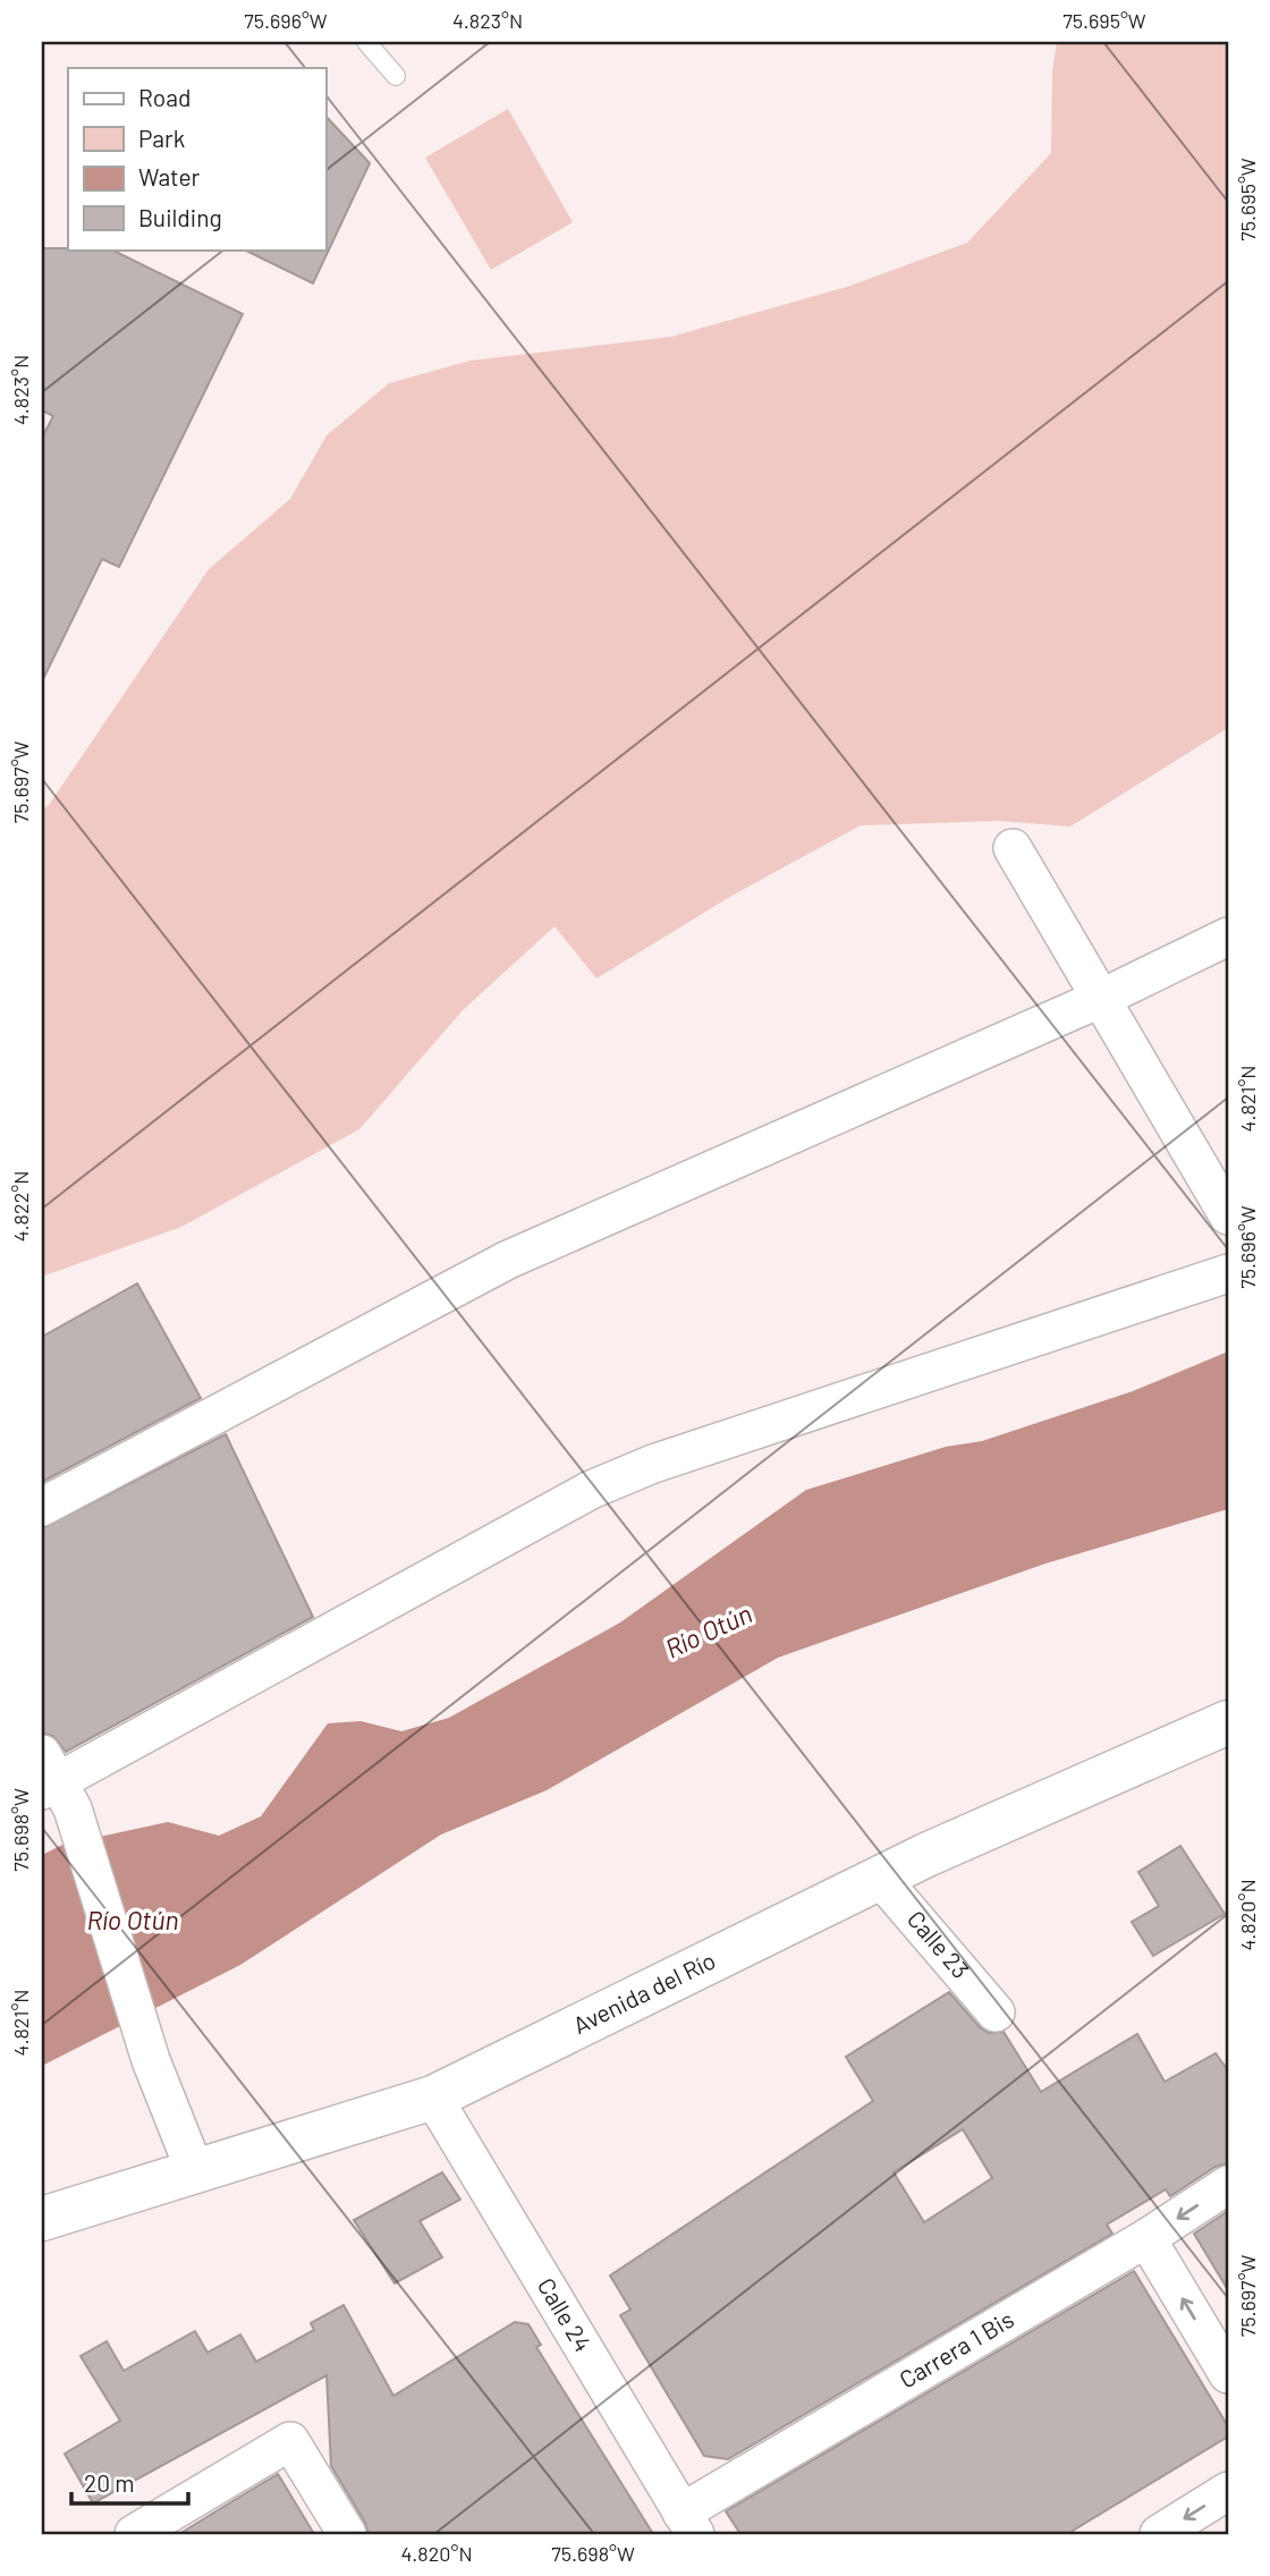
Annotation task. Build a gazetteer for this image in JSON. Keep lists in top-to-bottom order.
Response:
{
  "streets": {
    "main road": ["Avenida del Río"],
    "street": ["Calle 23", "Calle 24", "Carrera 1 Bis"]
  },
  "crossings": [
    ["Calle 23", "Avenida del Río"],
    ["Avenida del Río", "Calle 24"],
    ["Calle 24", "Carrera 1 Bis"]
  ],
  "water": ["Río Otún"],
  "legend": [
    "Road",
    "Park",
    "Water",
    "Building"
  ],
  "scale_bar": "20 m",
  "coordinates": [
    "75.696°W",
    "4.823°N",
    "75.695°W",
    "75.697°W",
    "4.821°N",
    "4.822°N",
    "75.698°W",
    "4.820°N"
  ]
}
